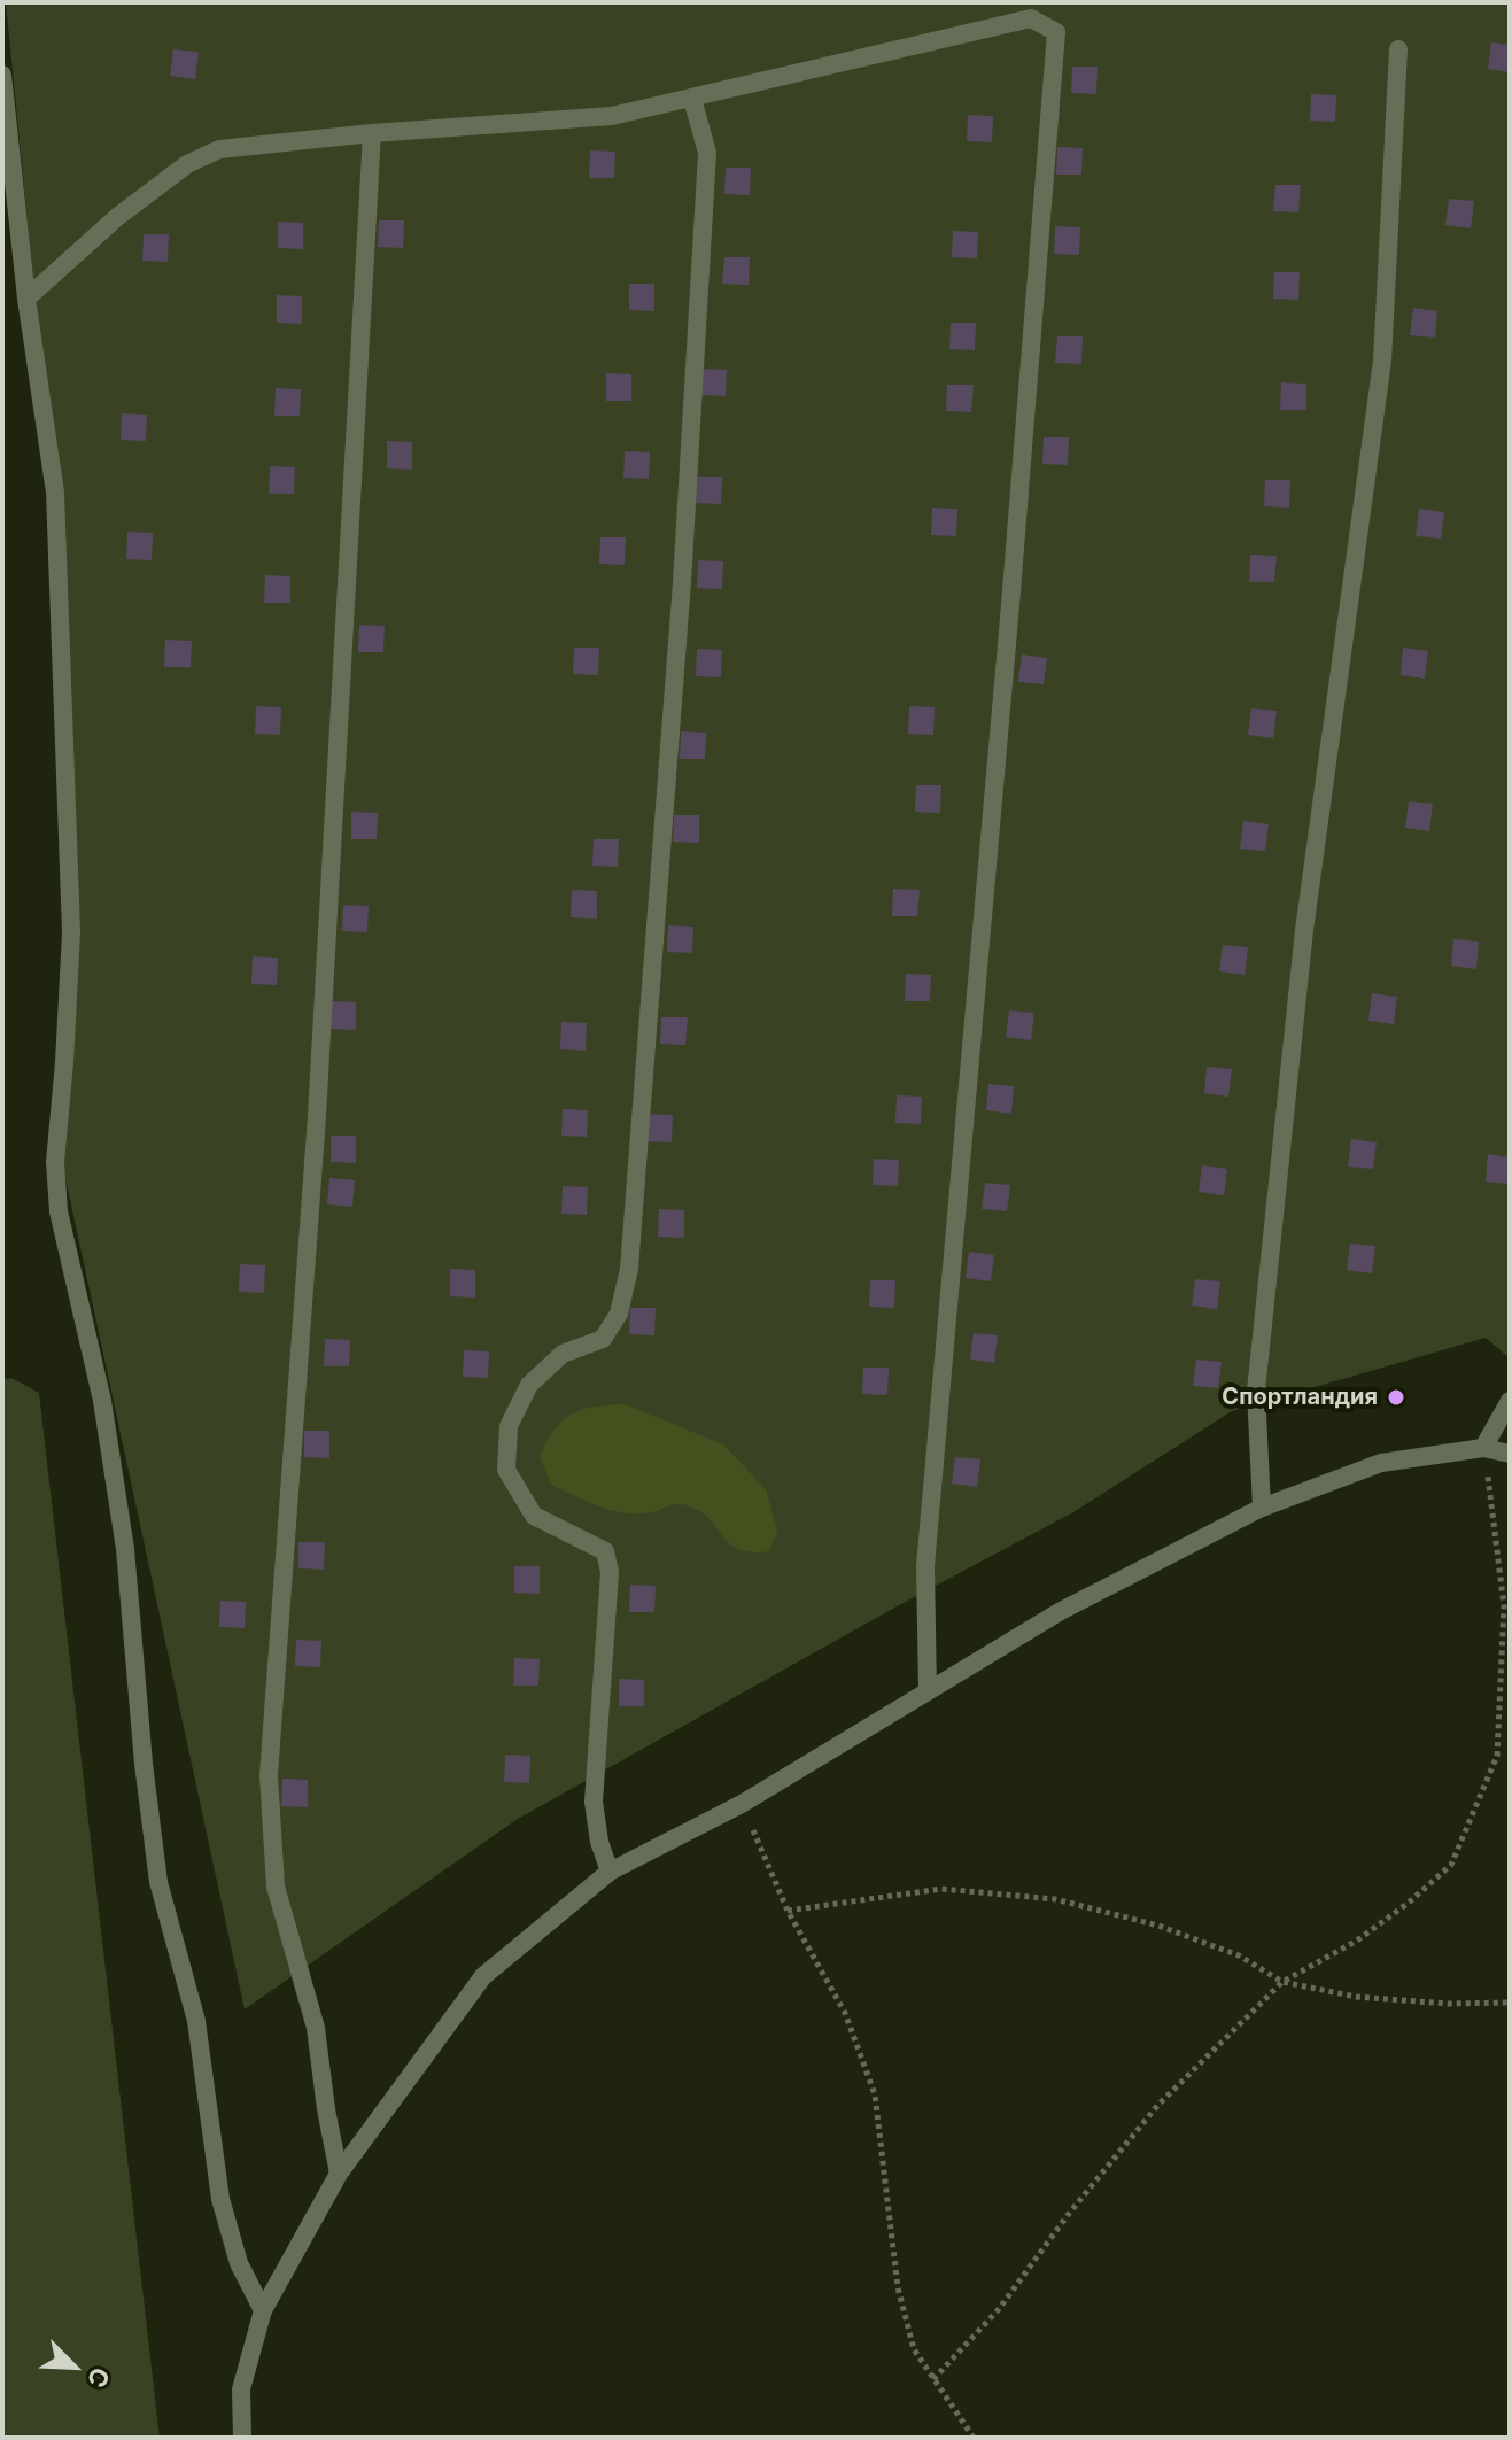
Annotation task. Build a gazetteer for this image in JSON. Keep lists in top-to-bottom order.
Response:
{
  "places": ["Спортландия"],
  "north": "bottom right"
}
